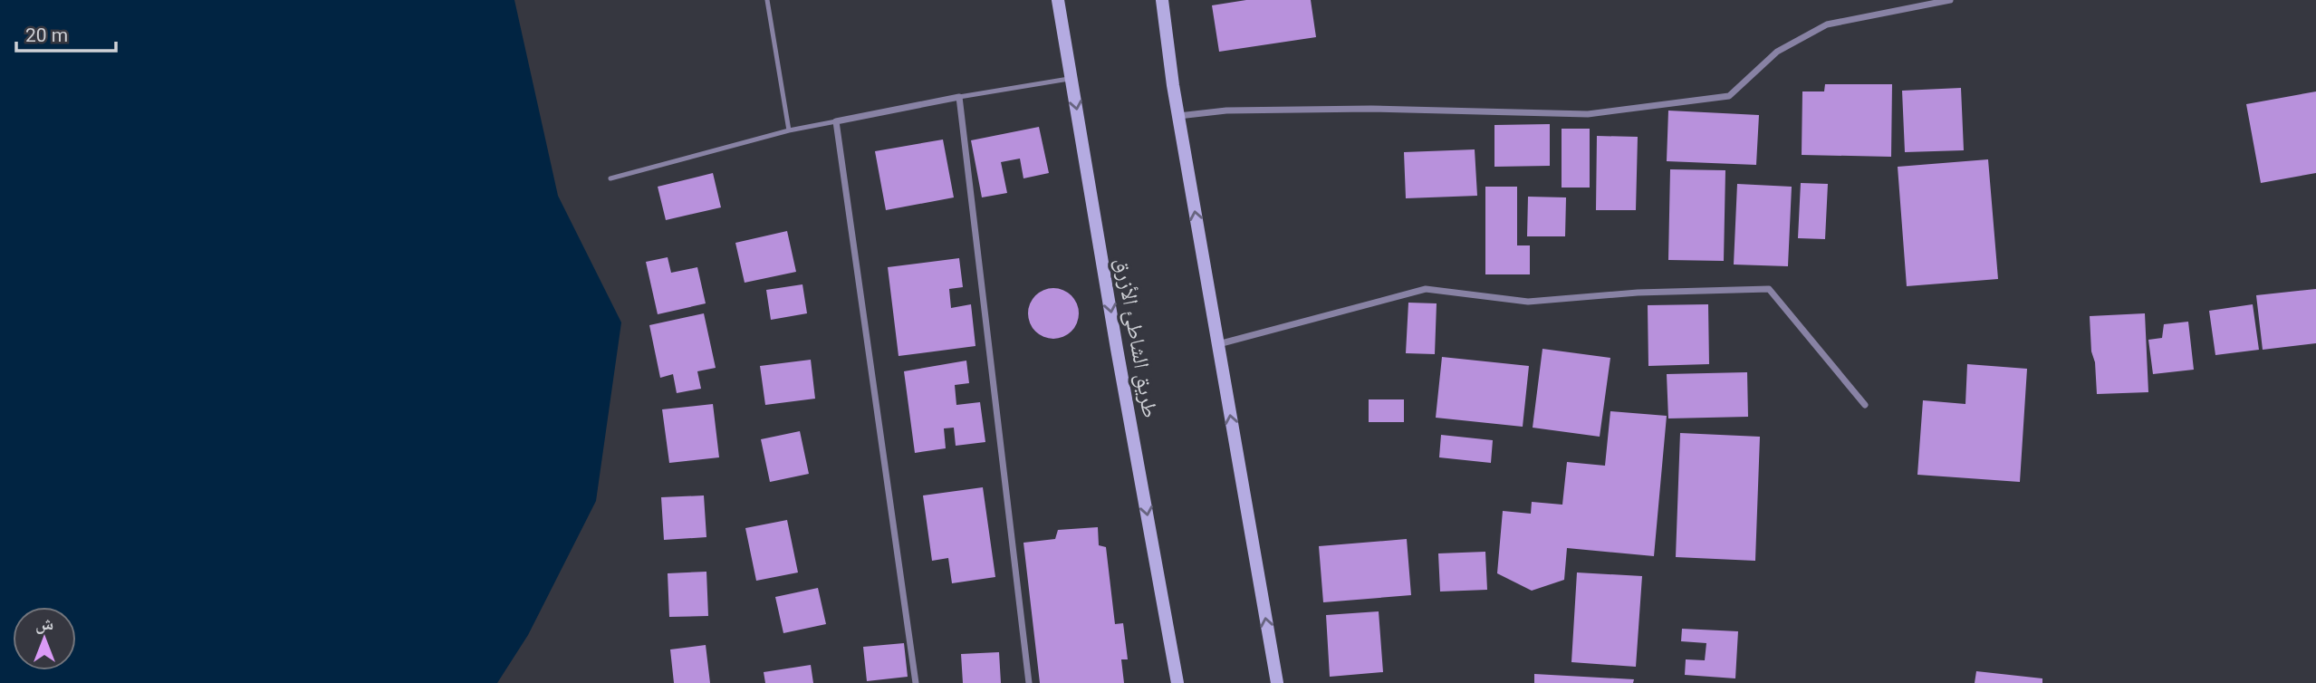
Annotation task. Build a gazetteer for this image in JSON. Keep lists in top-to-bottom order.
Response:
{
  "streets": {
    "main road": ["طريق الشاطئ الأزرق"]
  },
  "scale_bar": "20 m",
  "north": "top"
}
